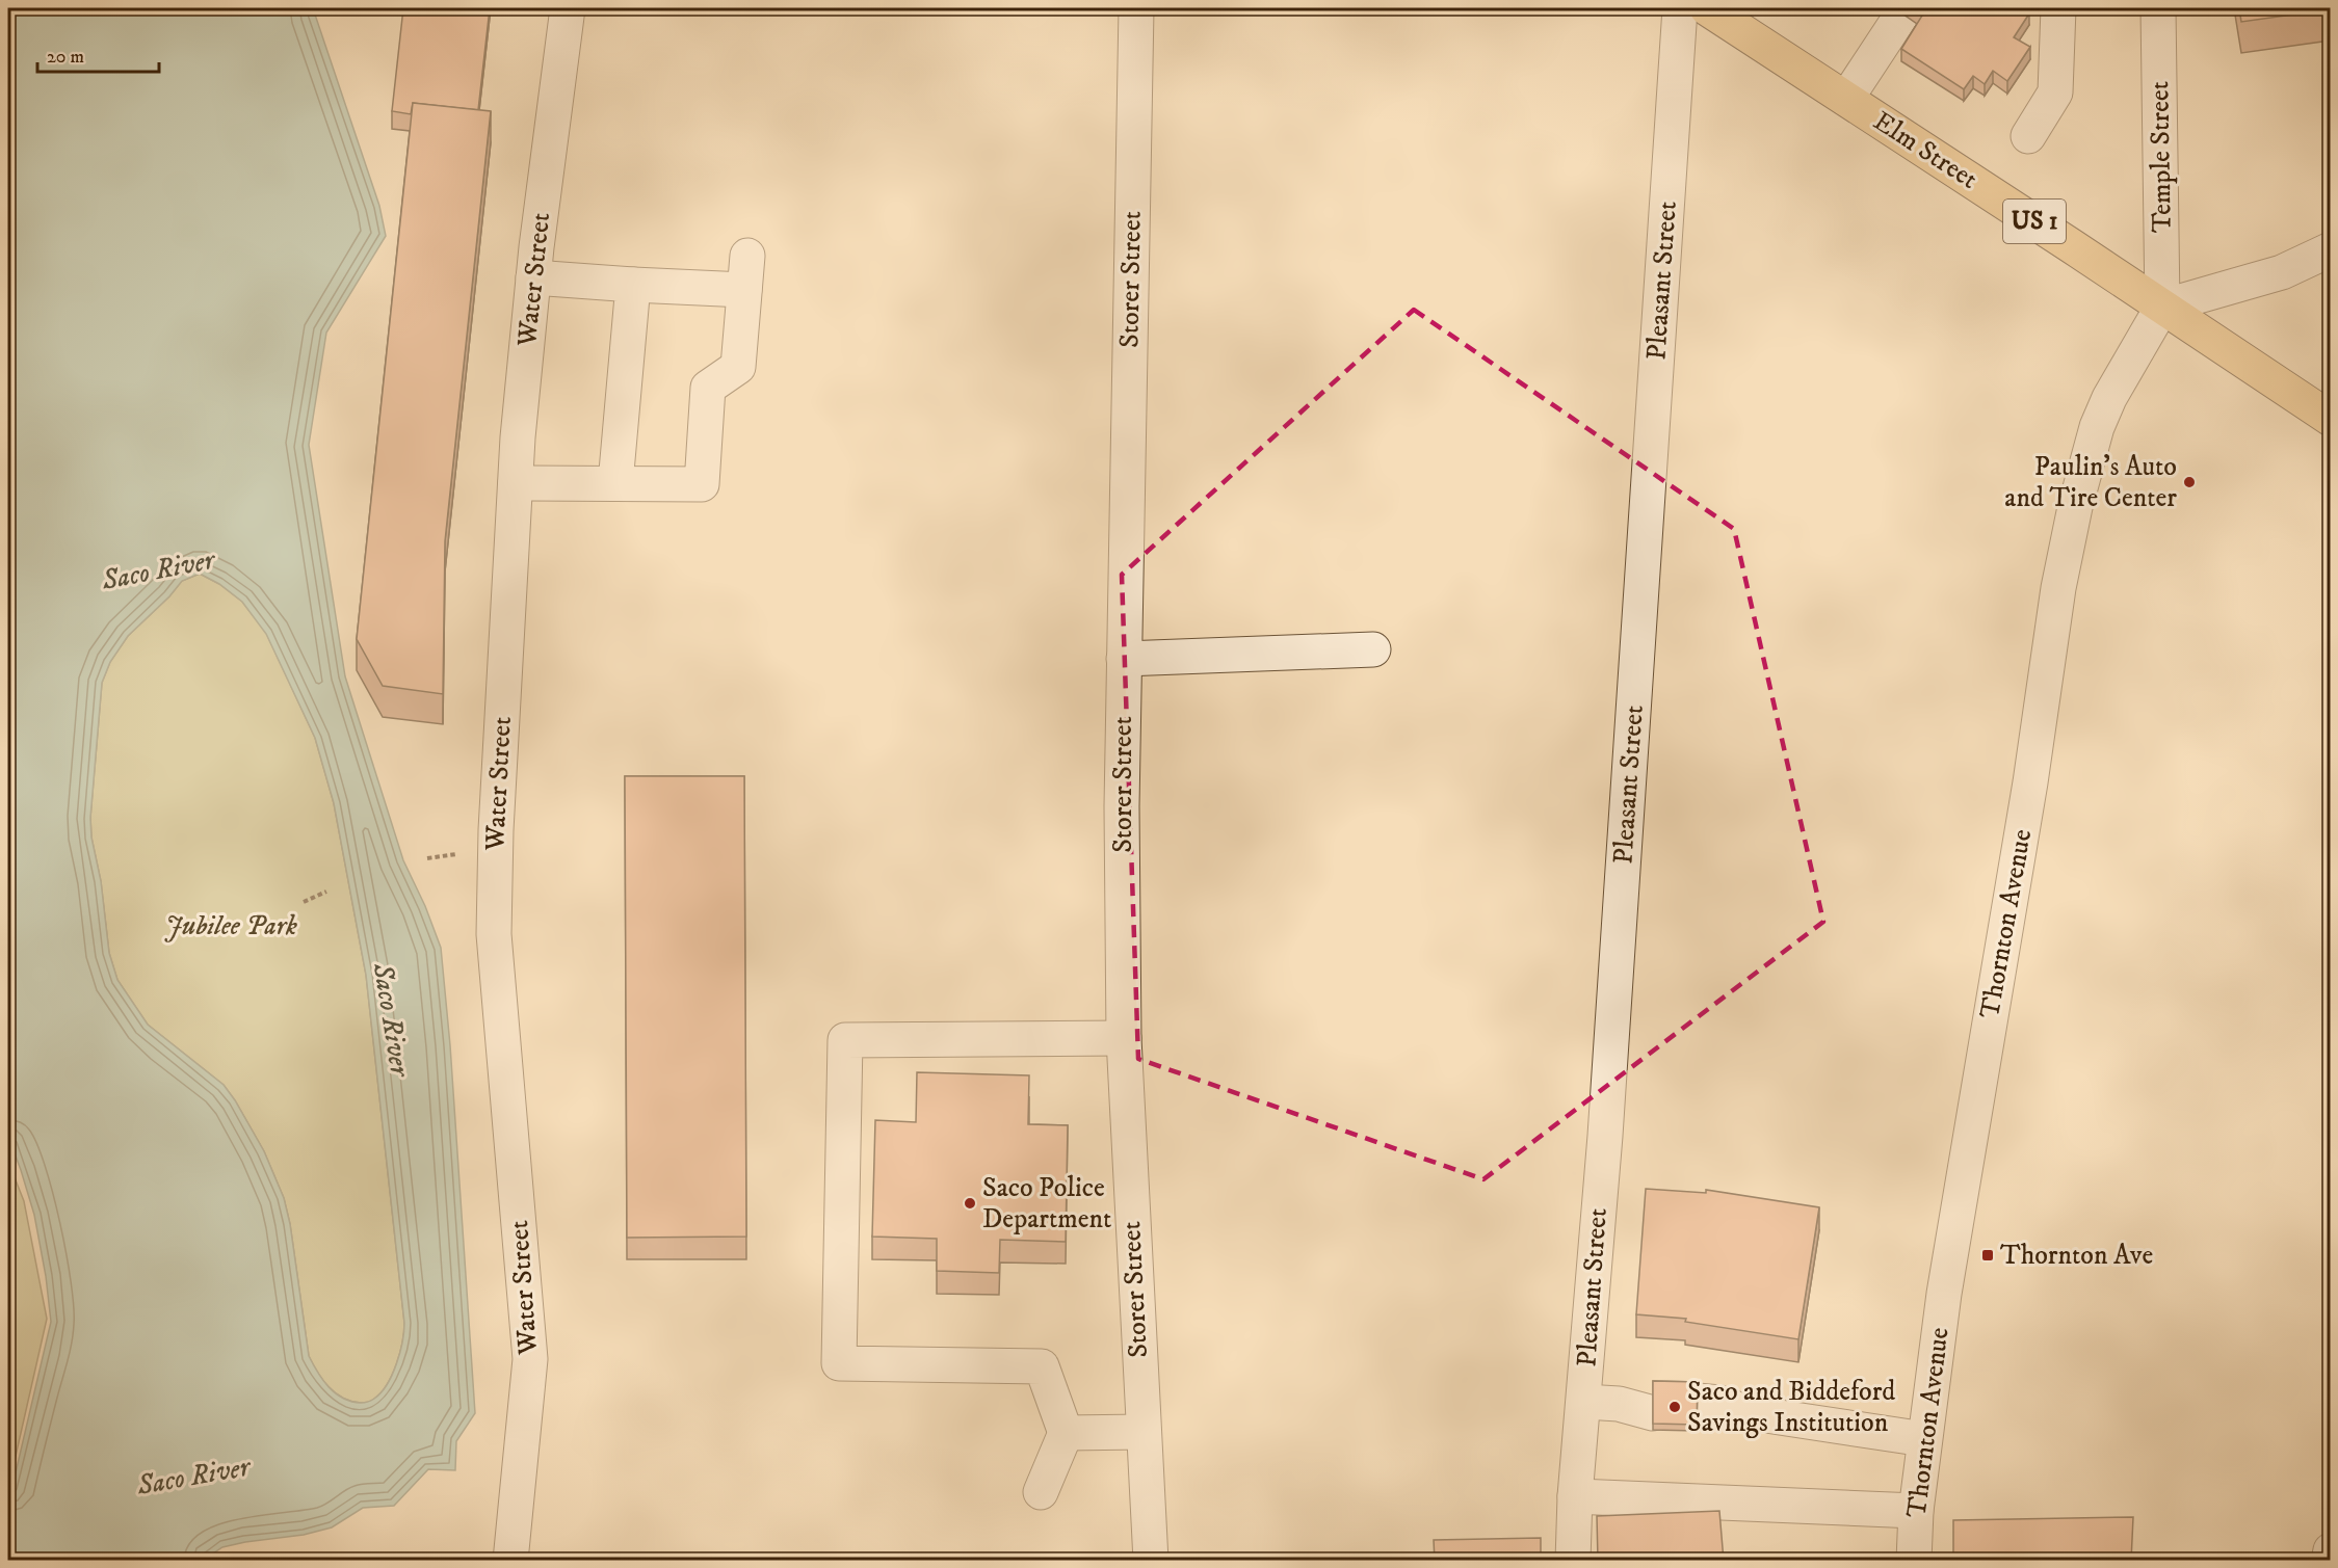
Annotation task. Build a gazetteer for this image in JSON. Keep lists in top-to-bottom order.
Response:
{
  "streets": {
    "main road": ["Elm Street", "US 1"],
    "street": [
      "Temple Street",
      "Water Street",
      "Storer Street",
      "Pleasant Street",
      "Thornton Avenue"
    ]
  },
  "crossings": [
    ["Elm Street", "Temple Street"],
    ["Elm Street", "Thornton Avenue"],
    ["Temple Street", "Thornton Avenue"]
  ],
  "water": ["Saco River"],
  "parks": ["Jubilee Park"],
  "places": {
    "other": ["Paulin's Auto and Tire Center", "Saco Police Department", "Saco and Biddeford Savings Institution"],
    "transit": ["Thornton Ave"]
  },
  "scale_bar": "20 m"
}
